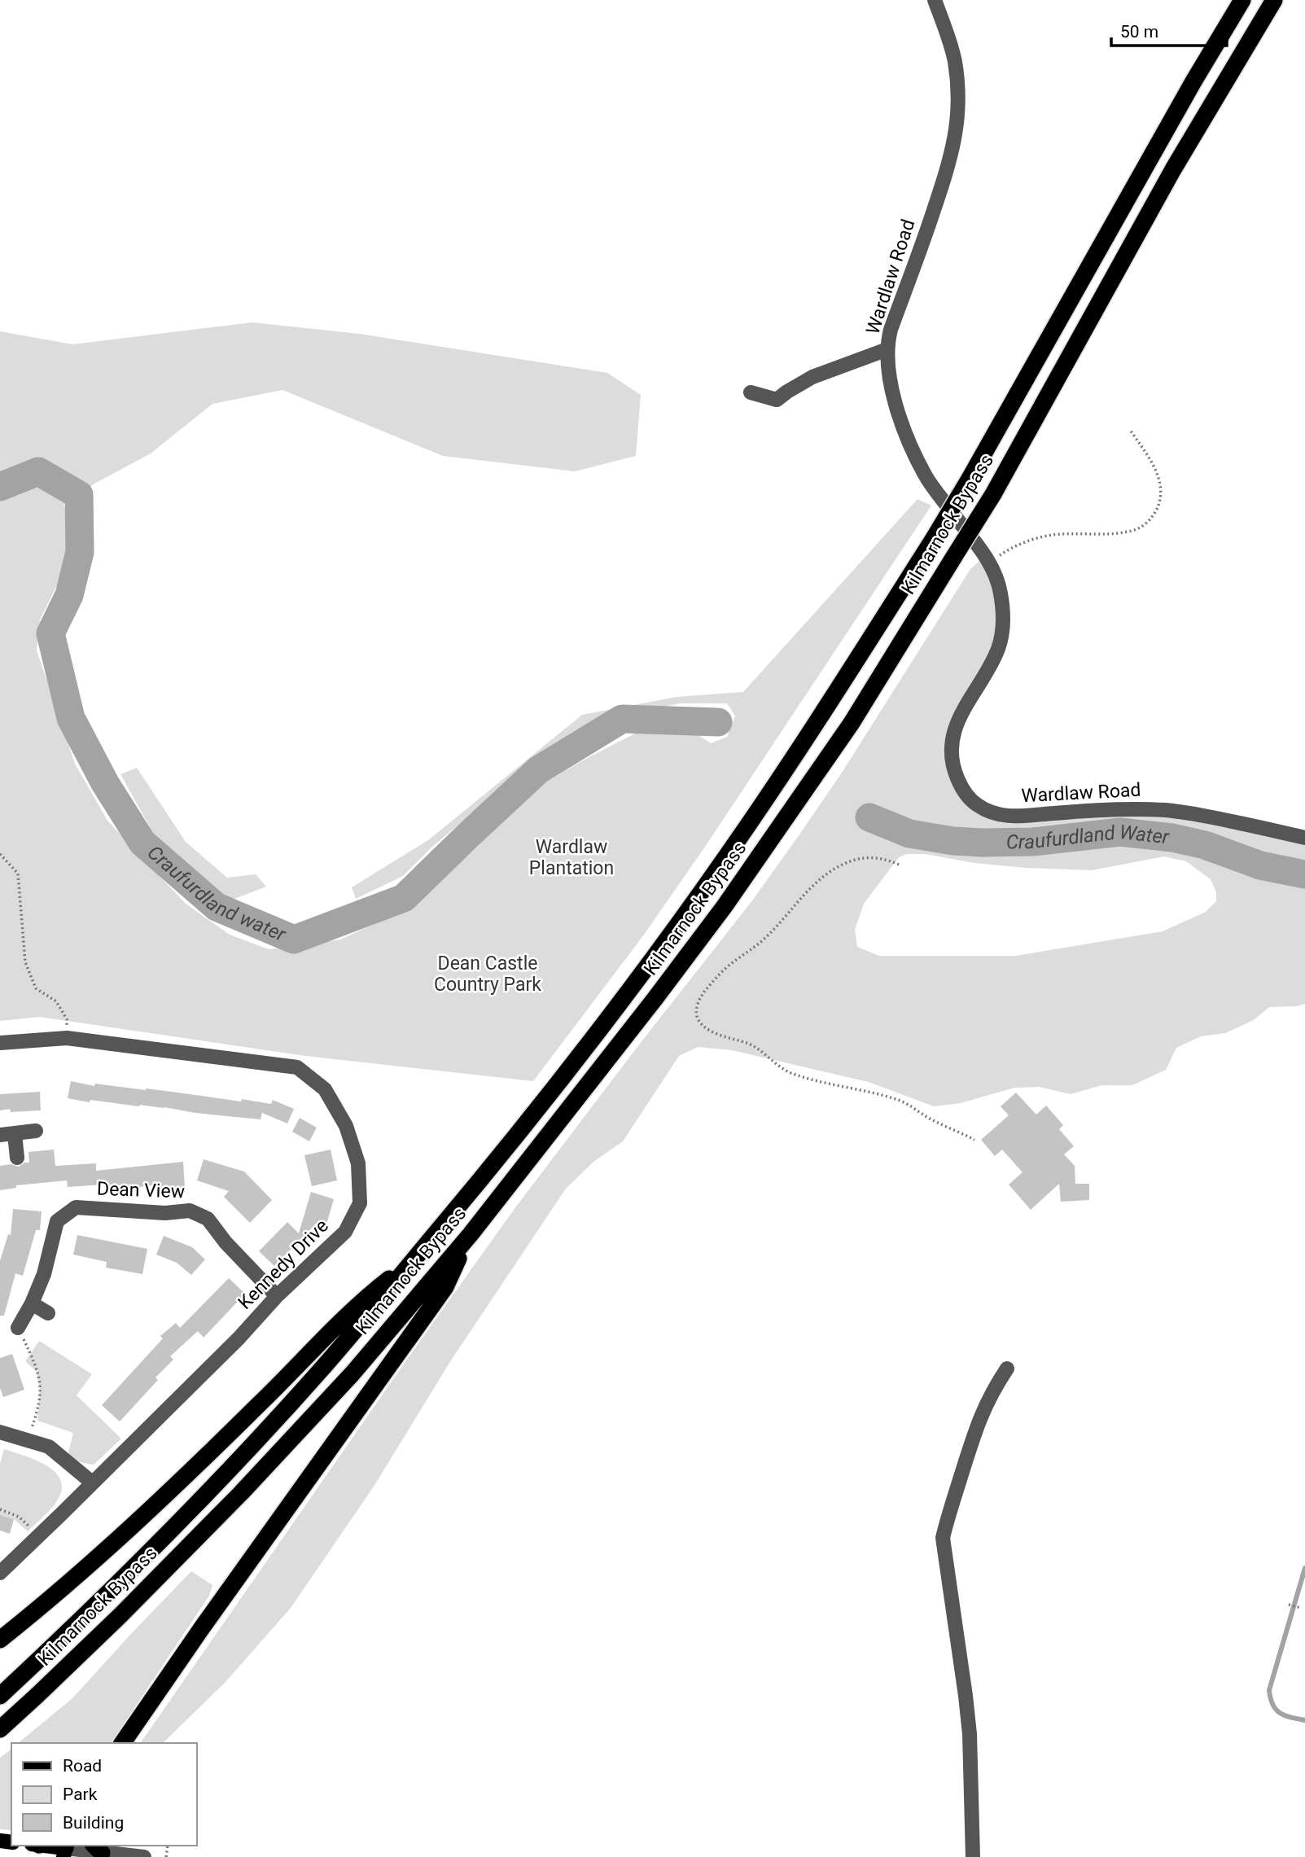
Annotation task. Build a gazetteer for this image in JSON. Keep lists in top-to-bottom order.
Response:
{
  "streets": {
    "highway": ["Kilmarnock Bypass"],
    "street": ["Wardlaw Road", "Dean View", "Kennedy Drive"]
  },
  "crossings": [
    ["Dean View", "Kennedy Drive"]
  ],
  "water": ["Craufurdland Water", "Craufurdland water"],
  "parks": ["Wardlaw Plantation", "Dean Castle Country Park"],
  "legend": ["Road", "Park", "Building"],
  "scale_bar": "50 m"
}
